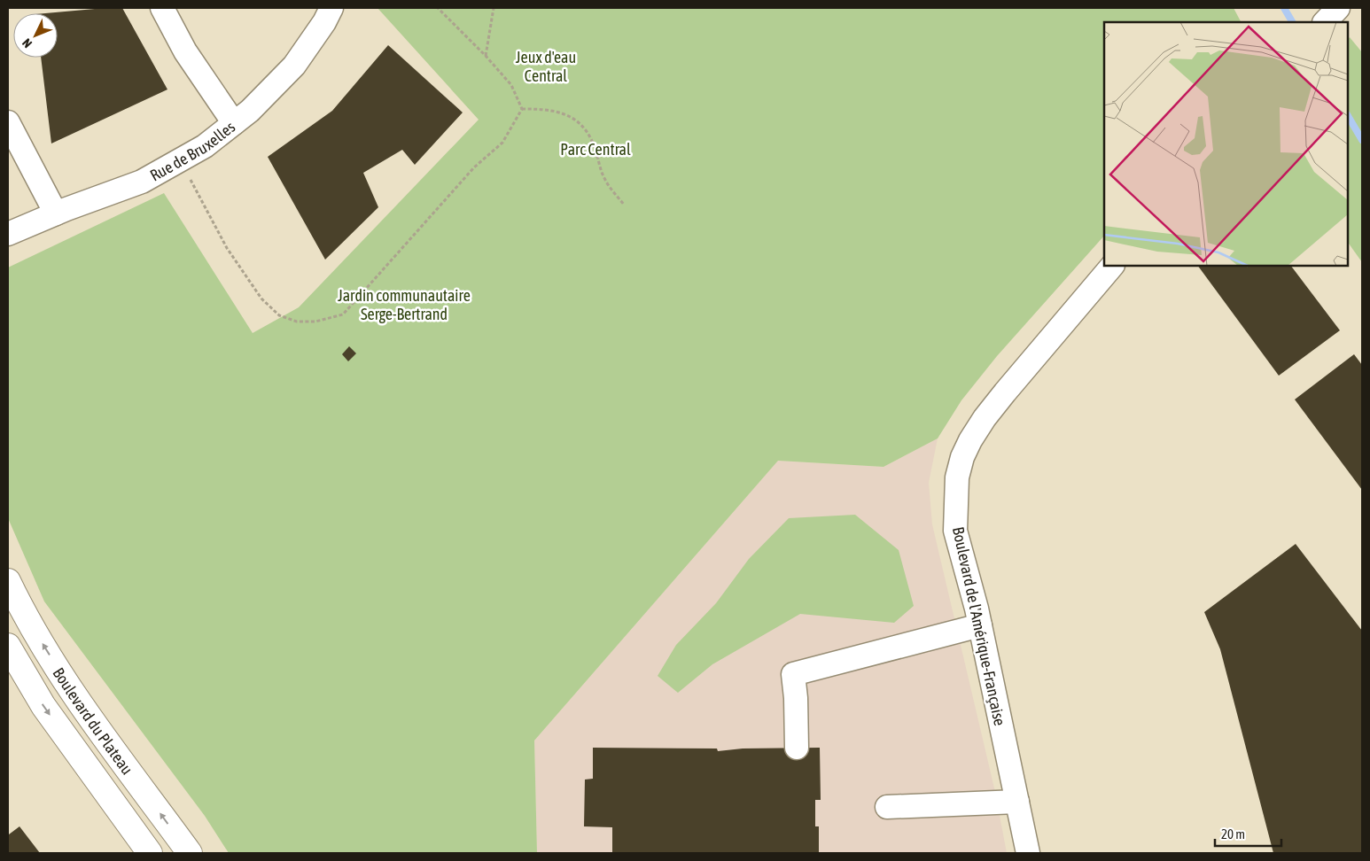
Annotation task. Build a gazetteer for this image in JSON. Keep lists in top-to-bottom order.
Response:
{
  "streets": {
    "main road": ["Boulevard du Plateau"],
    "street": ["Rue de Bruxelles", "Boulevard de l'Amérique-Française"]
  },
  "parks": ["Jeux d'eau Central", "Parc Central", "Jardin communautaire Serge-Bertrand"],
  "scale_bar": "20 m",
  "north": "bottom left"
}
